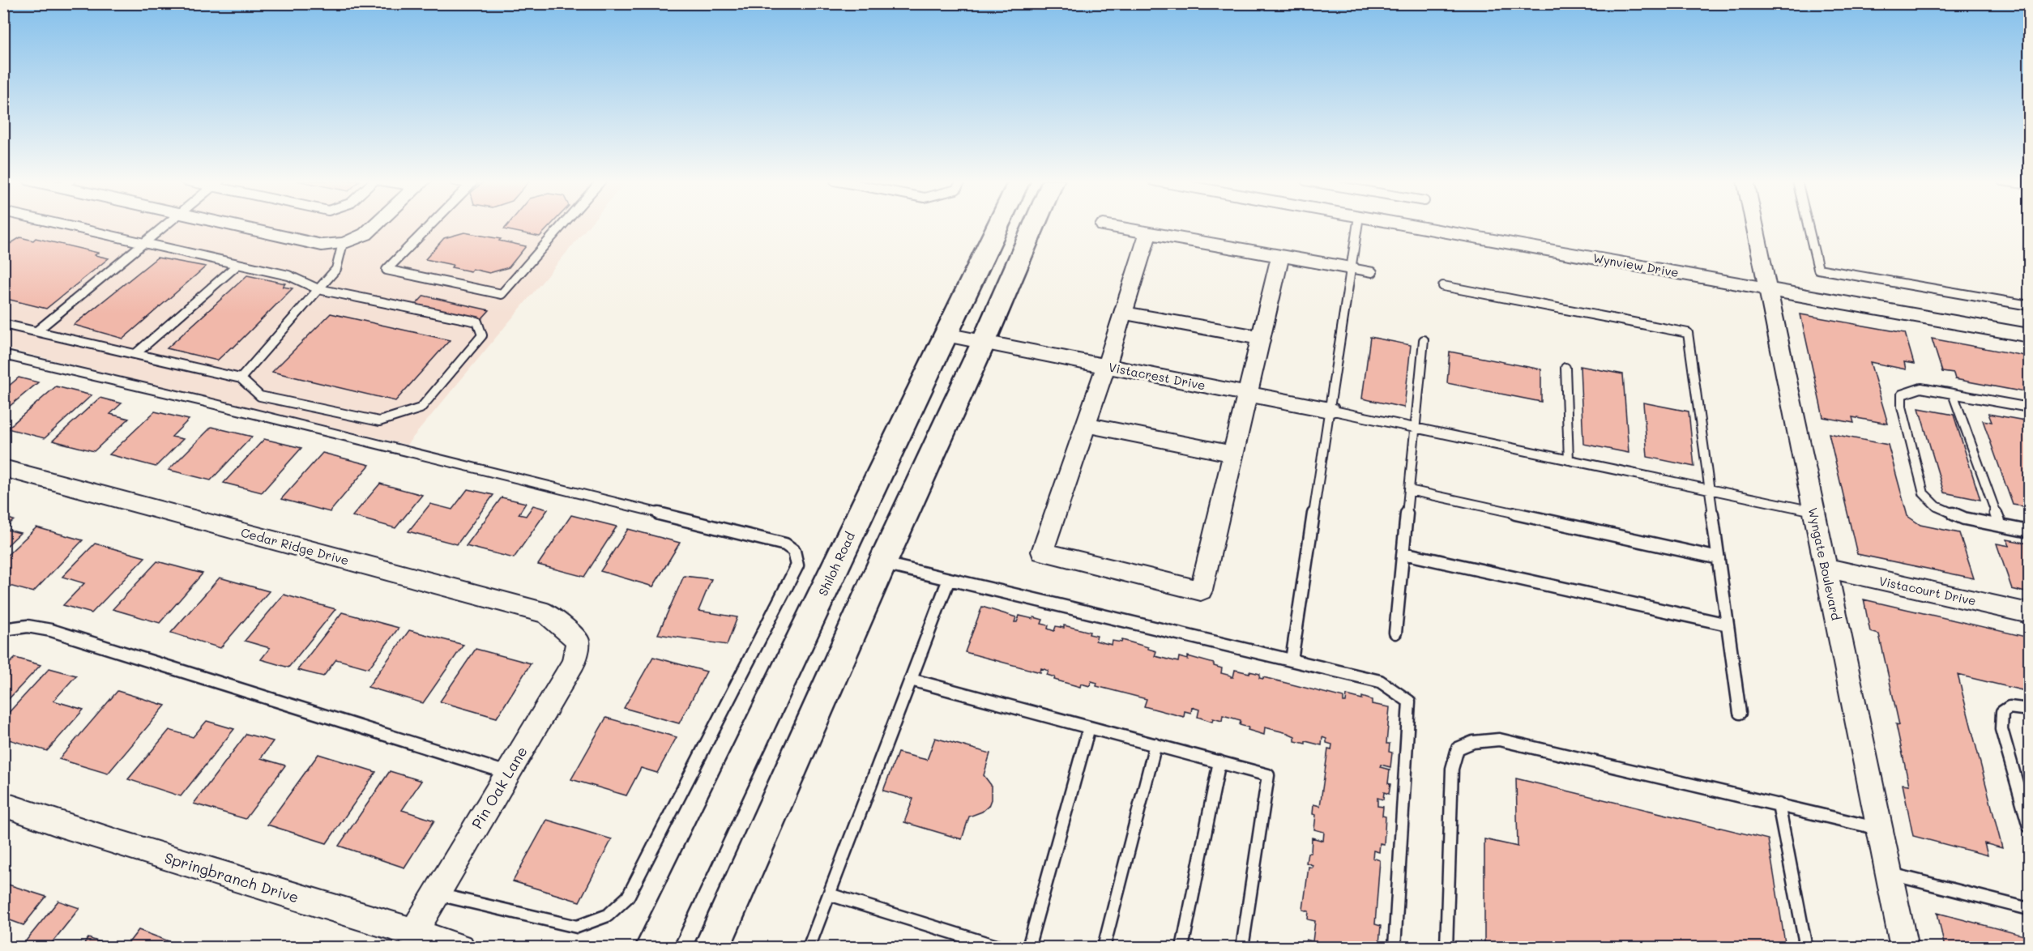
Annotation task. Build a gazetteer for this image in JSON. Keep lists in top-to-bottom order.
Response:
{
  "streets": {
    "main road": ["Shiloh Road"],
    "street": [
      "Wynview Drive",
      "Vistacrest Drive",
      "Cedar Ridge Drive",
      "Wyngate Boulevard",
      "Vistacourt Drive",
      "Pin Oak Lane",
      "Springbranch Drive"
    ]
  },
  "crossings": [
    ["Wynview Drive", "Wyngate Boulevard"],
    ["Vistacrest Drive", "Shiloh Road"],
    ["Cedar Ridge Drive", "Pin Oak Lane"],
    ["Wyngate Boulevard", "Vistacourt Drive"],
    ["Pin Oak Lane", "Springbranch Drive"]
  ]
}
